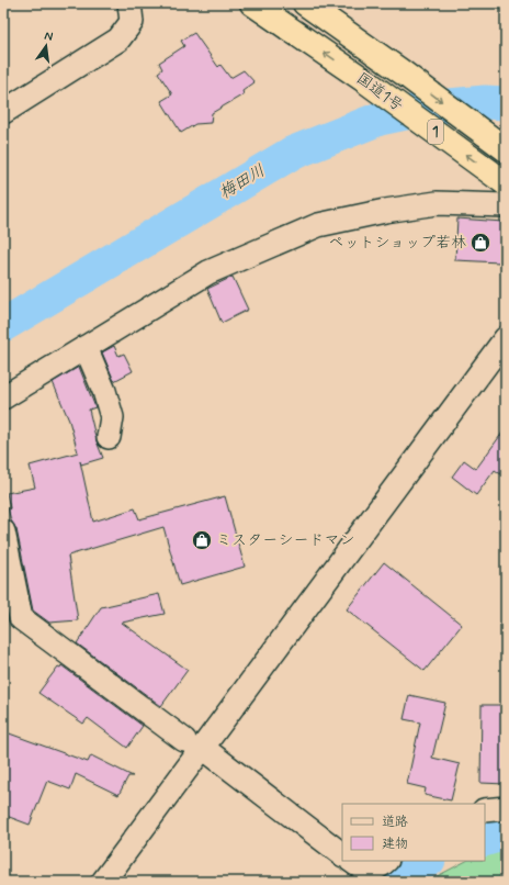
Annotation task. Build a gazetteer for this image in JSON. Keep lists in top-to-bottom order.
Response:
{
  "streets": {
    "highway": ["国道1号", "1"]
  },
  "water": ["梅田川"],
  "places": {
    "shop": ["ペットショップ若林", "ミスターシードマン"]
  },
  "legend": ["道路", "建物"],
  "north": "top"
}
